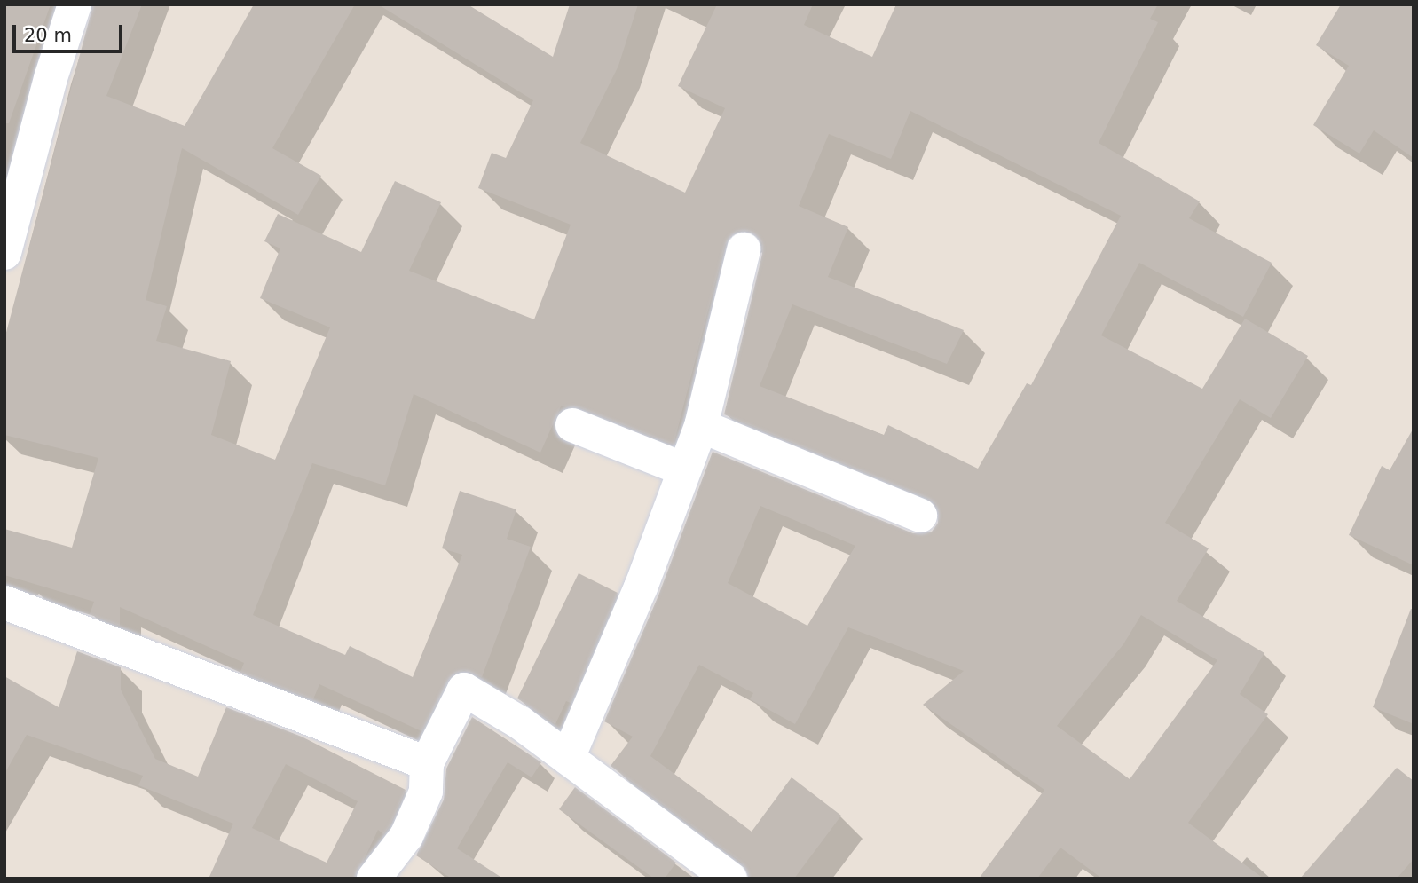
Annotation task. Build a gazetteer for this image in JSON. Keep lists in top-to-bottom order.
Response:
{
  "scale_bar": "20 m"
}
